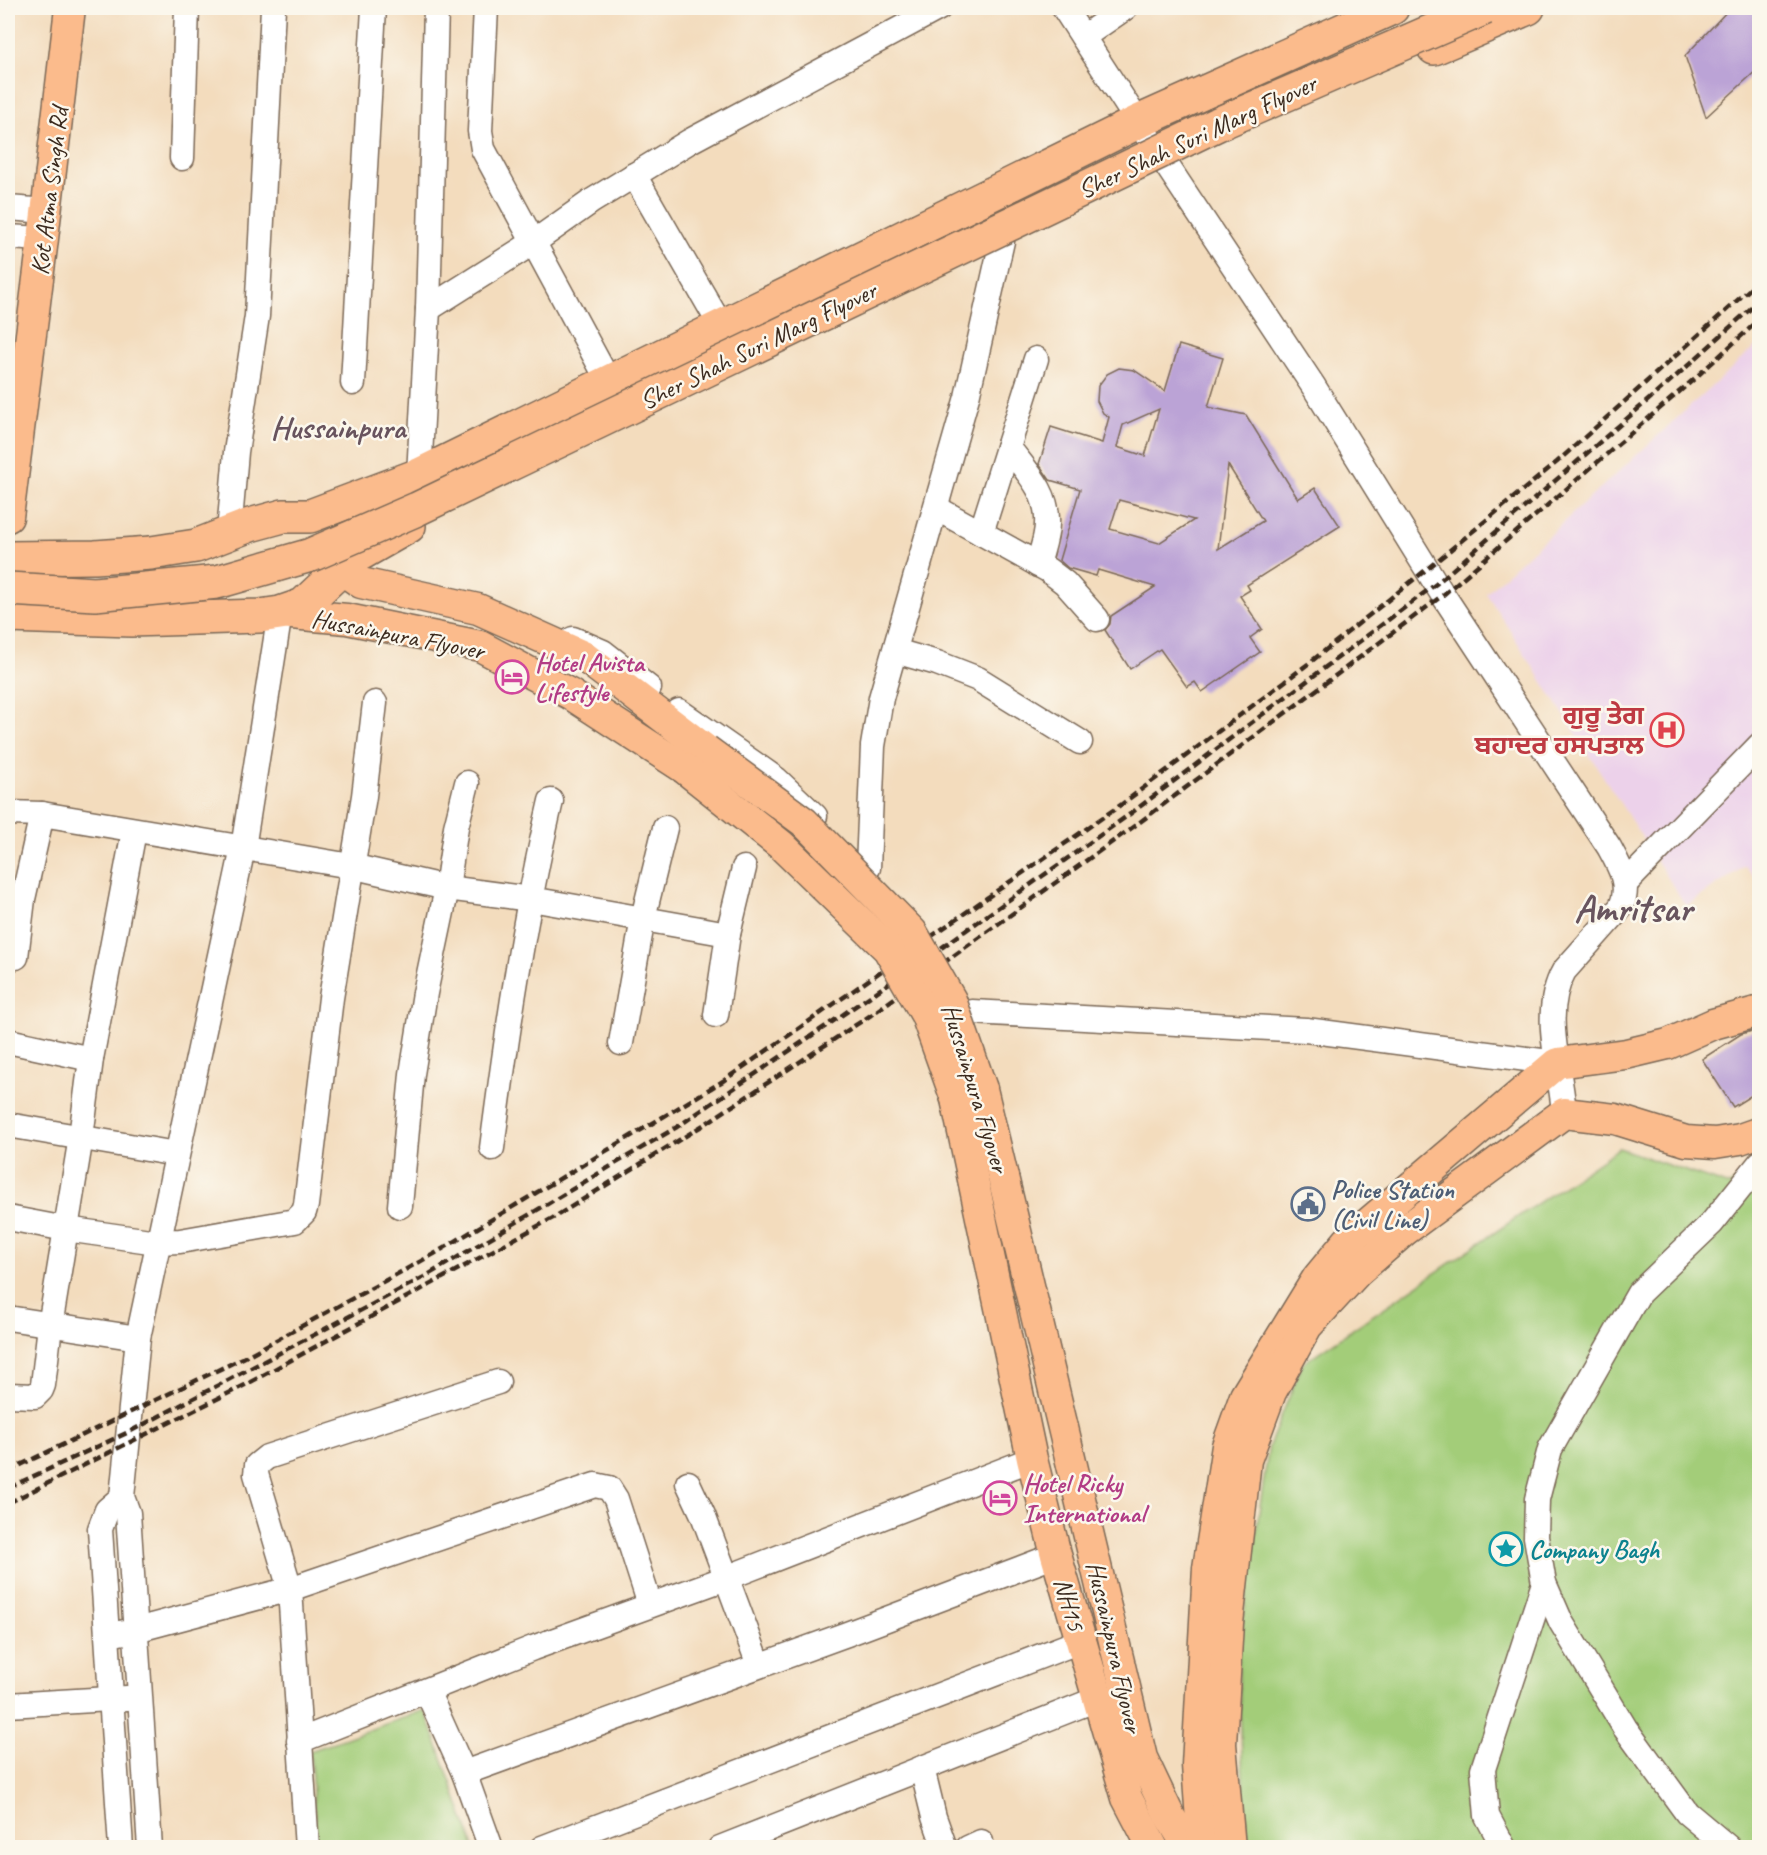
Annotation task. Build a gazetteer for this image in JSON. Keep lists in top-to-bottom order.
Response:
{
  "streets": {
    "highway": ["Sher Shah Suri Marg Flyover"],
    "main road": ["Kot Atma Singh Rd", "Hussainpura Flyover", "NH15"]
  },
  "crossings": [
    ["Hussainpura Flyover", "NH15"]
  ],
  "districts": ["Hussainpura", "Amritsar"],
  "places": {
    "hotel": ["Hotel Avista Lifestyle", "Hotel Ricky International"],
    "hospital": ["ਗੁਰੂ ਤੇਗ ਬਹਾਦਰ ਹਸਪਤਾਲ"],
    "public building": ["Police Station (Civil Line)"],
    "place": ["Company Bagh"]
  }
}
